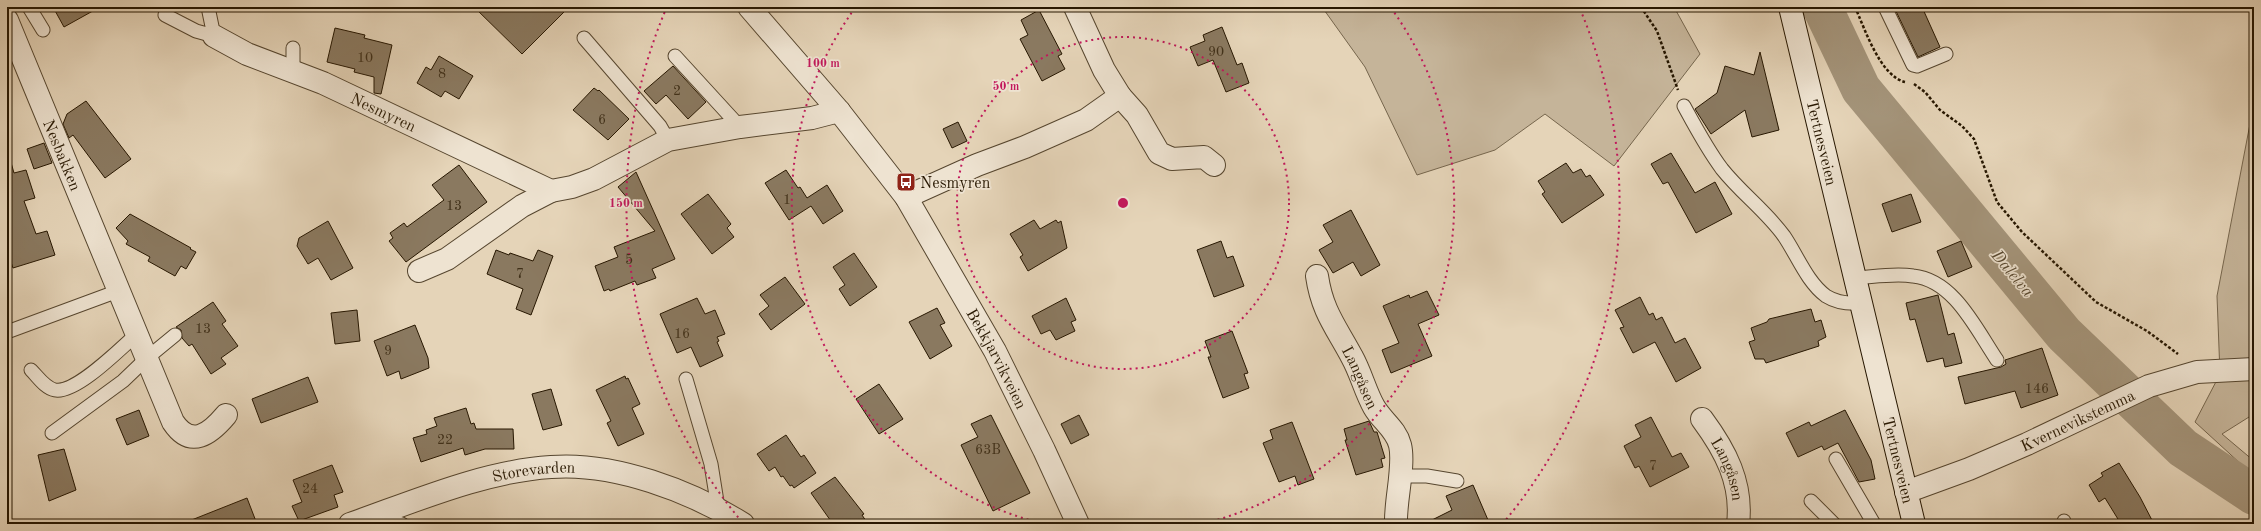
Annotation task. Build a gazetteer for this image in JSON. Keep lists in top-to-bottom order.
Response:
{
  "streets": {
    "street": [
      "Nesmyren",
      "Tertnesveien",
      "Nesbakken",
      "Bekkjarvikveien",
      "Langåsen",
      "Kvernevikstemma",
      "Storevarden"
    ]
  },
  "crossings": [
    ["Tertnesveien", "Kvernevikstemma"]
  ],
  "water": ["Dalelva"],
  "places": {
    "bus stop": ["Nesmyren"]
  },
  "house_numbers": [
    "90",
    "10",
    "8",
    "2",
    "6",
    "1",
    "13",
    "5",
    "7",
    "13",
    "16",
    "9",
    "146",
    "22",
    "63B",
    "7",
    "24"
  ],
  "rings": ["100 m", "50 m", "150 m"]
}
